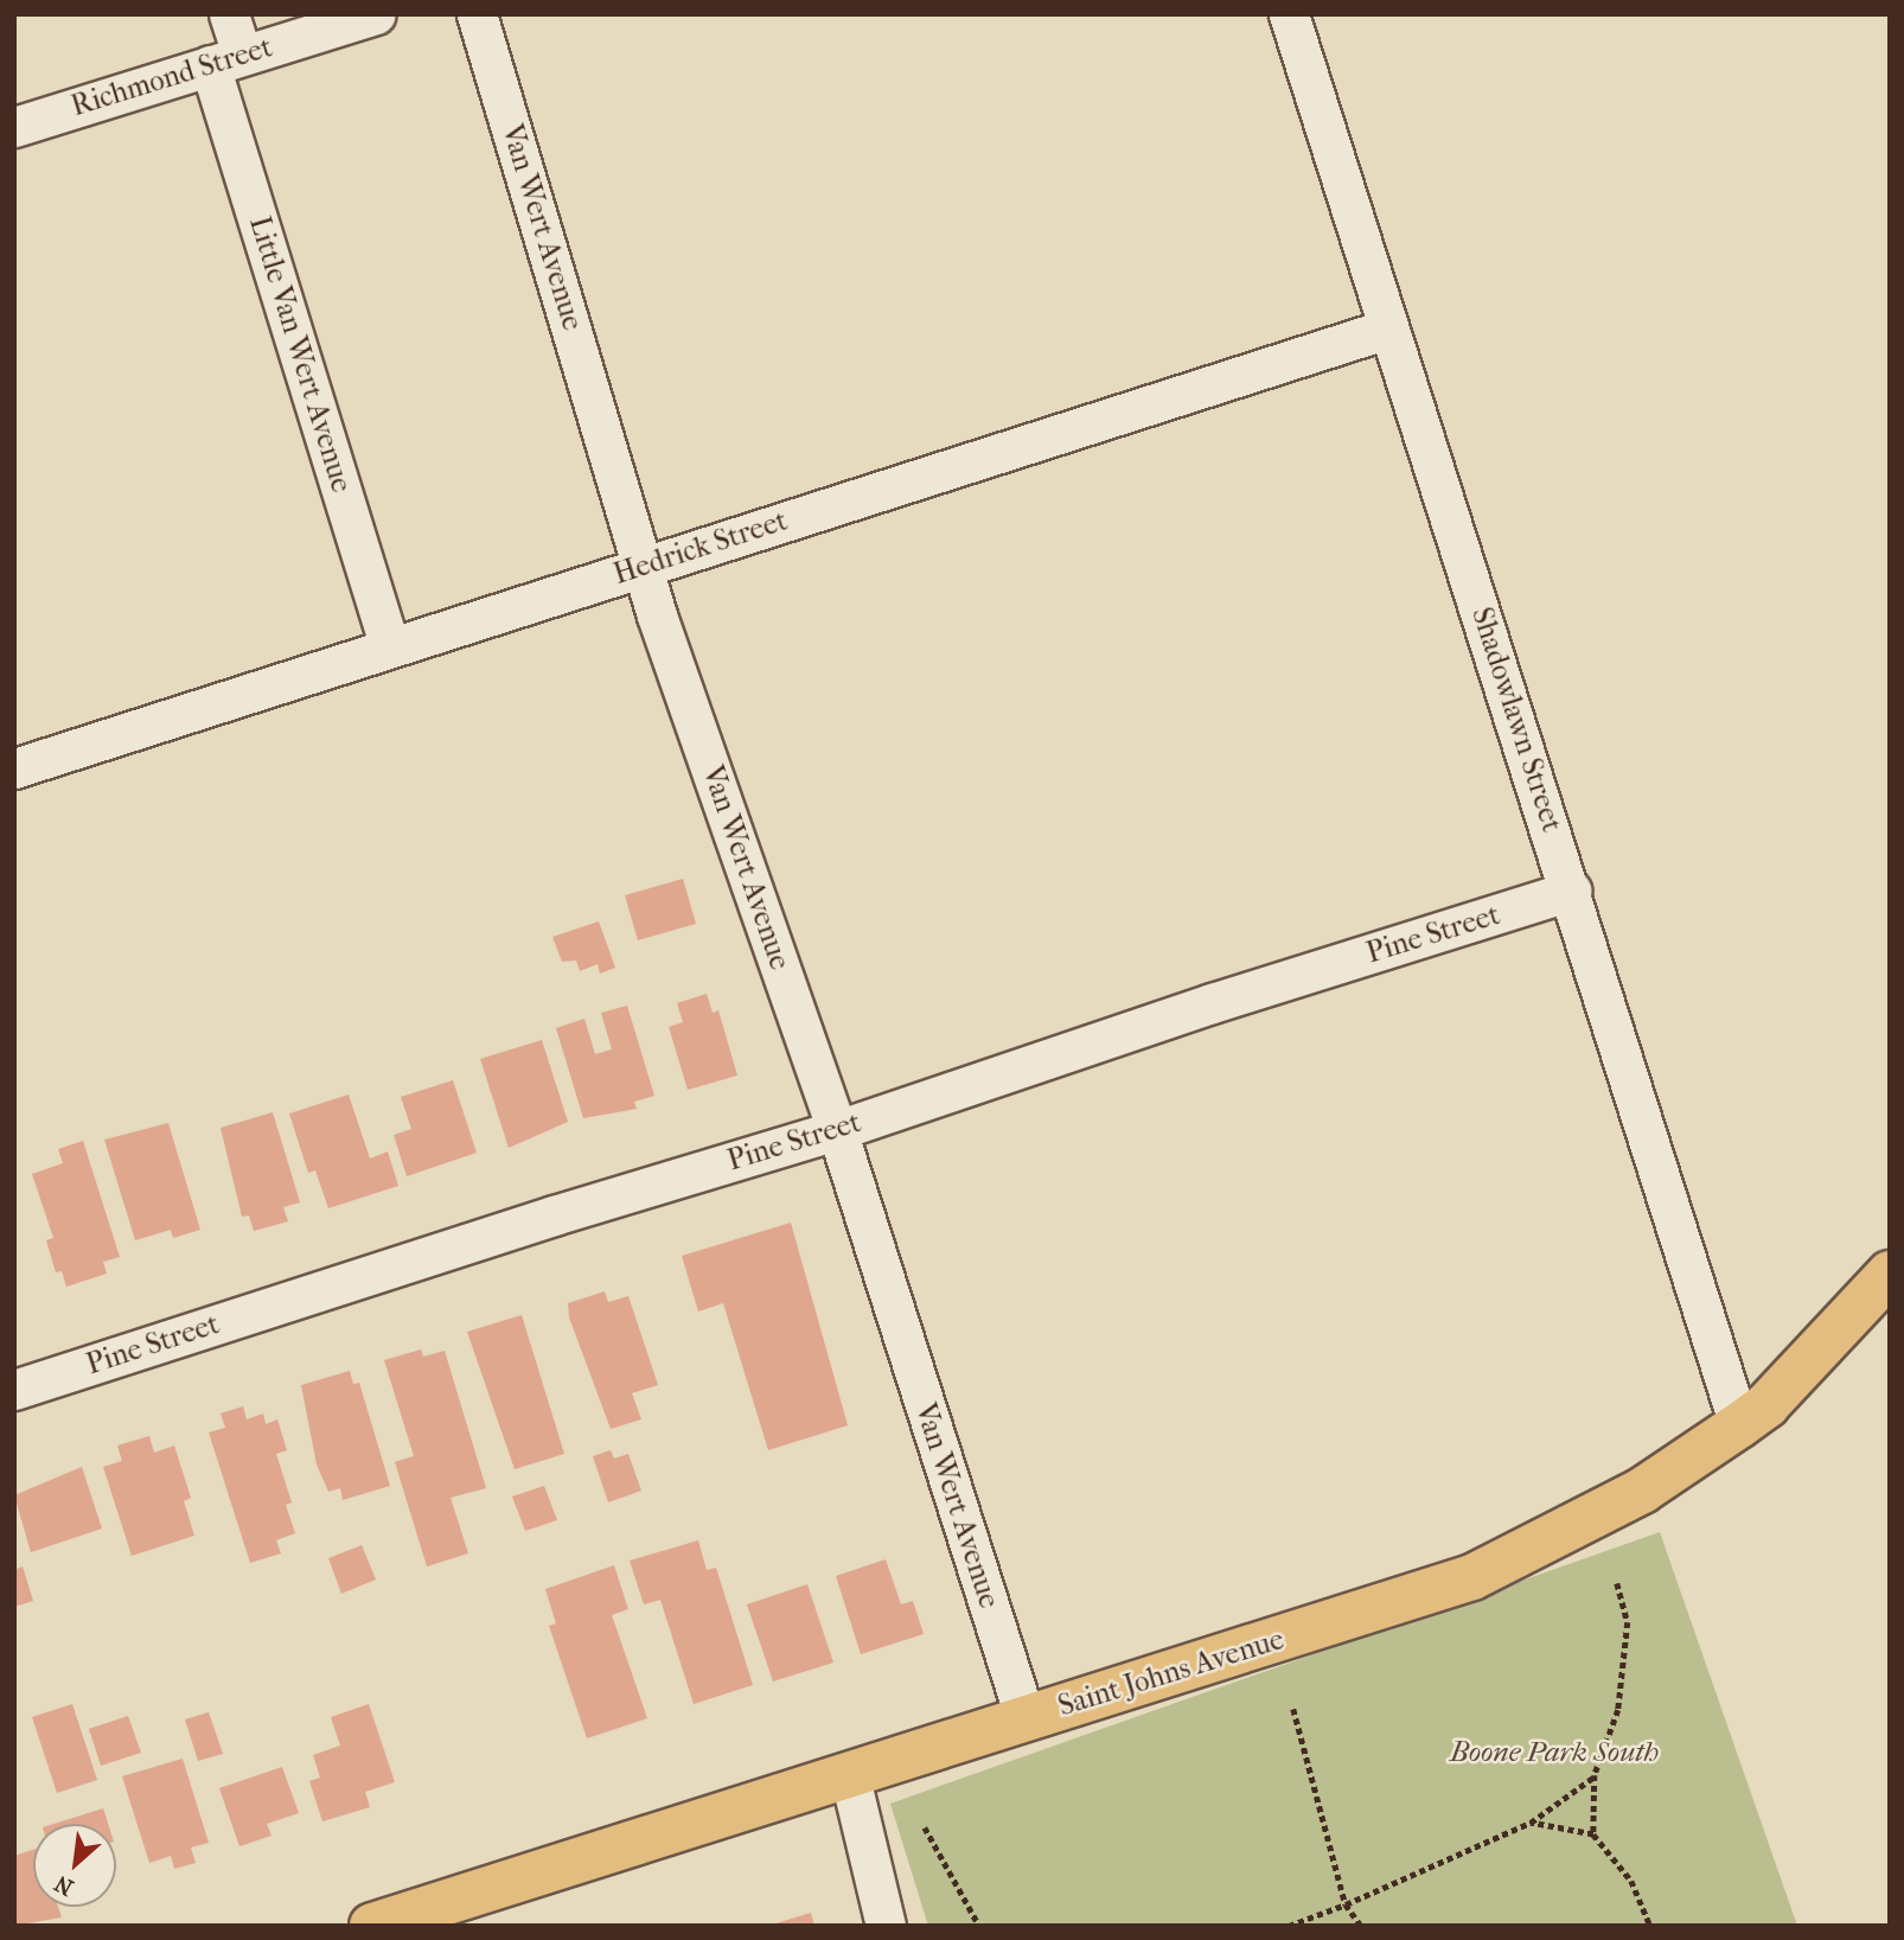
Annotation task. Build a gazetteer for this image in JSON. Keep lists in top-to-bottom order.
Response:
{
  "streets": {
    "main road": ["Saint Johns Avenue"],
    "street": [
      "Richmond Street",
      "Van Wert Avenue",
      "Little Van Wert Avenue",
      "Hedrick Street",
      "Shadowlawn Street",
      "Pine Street"
    ]
  },
  "crossings": [
    ["Richmond Street", "Little Van Wert Avenue"],
    ["Van Wert Avenue", "Hedrick Street"],
    ["Van Wert Avenue", "Pine Street"],
    ["Van Wert Avenue", "Saint Johns Avenue"],
    ["Little Van Wert Avenue", "Hedrick Street"],
    ["Hedrick Street", "Shadowlawn Street"],
    ["Shadowlawn Street", "Pine Street"],
    ["Shadowlawn Street", "Saint Johns Avenue"]
  ],
  "parks": ["Boone Park South"],
  "north": "bottom left"
}
